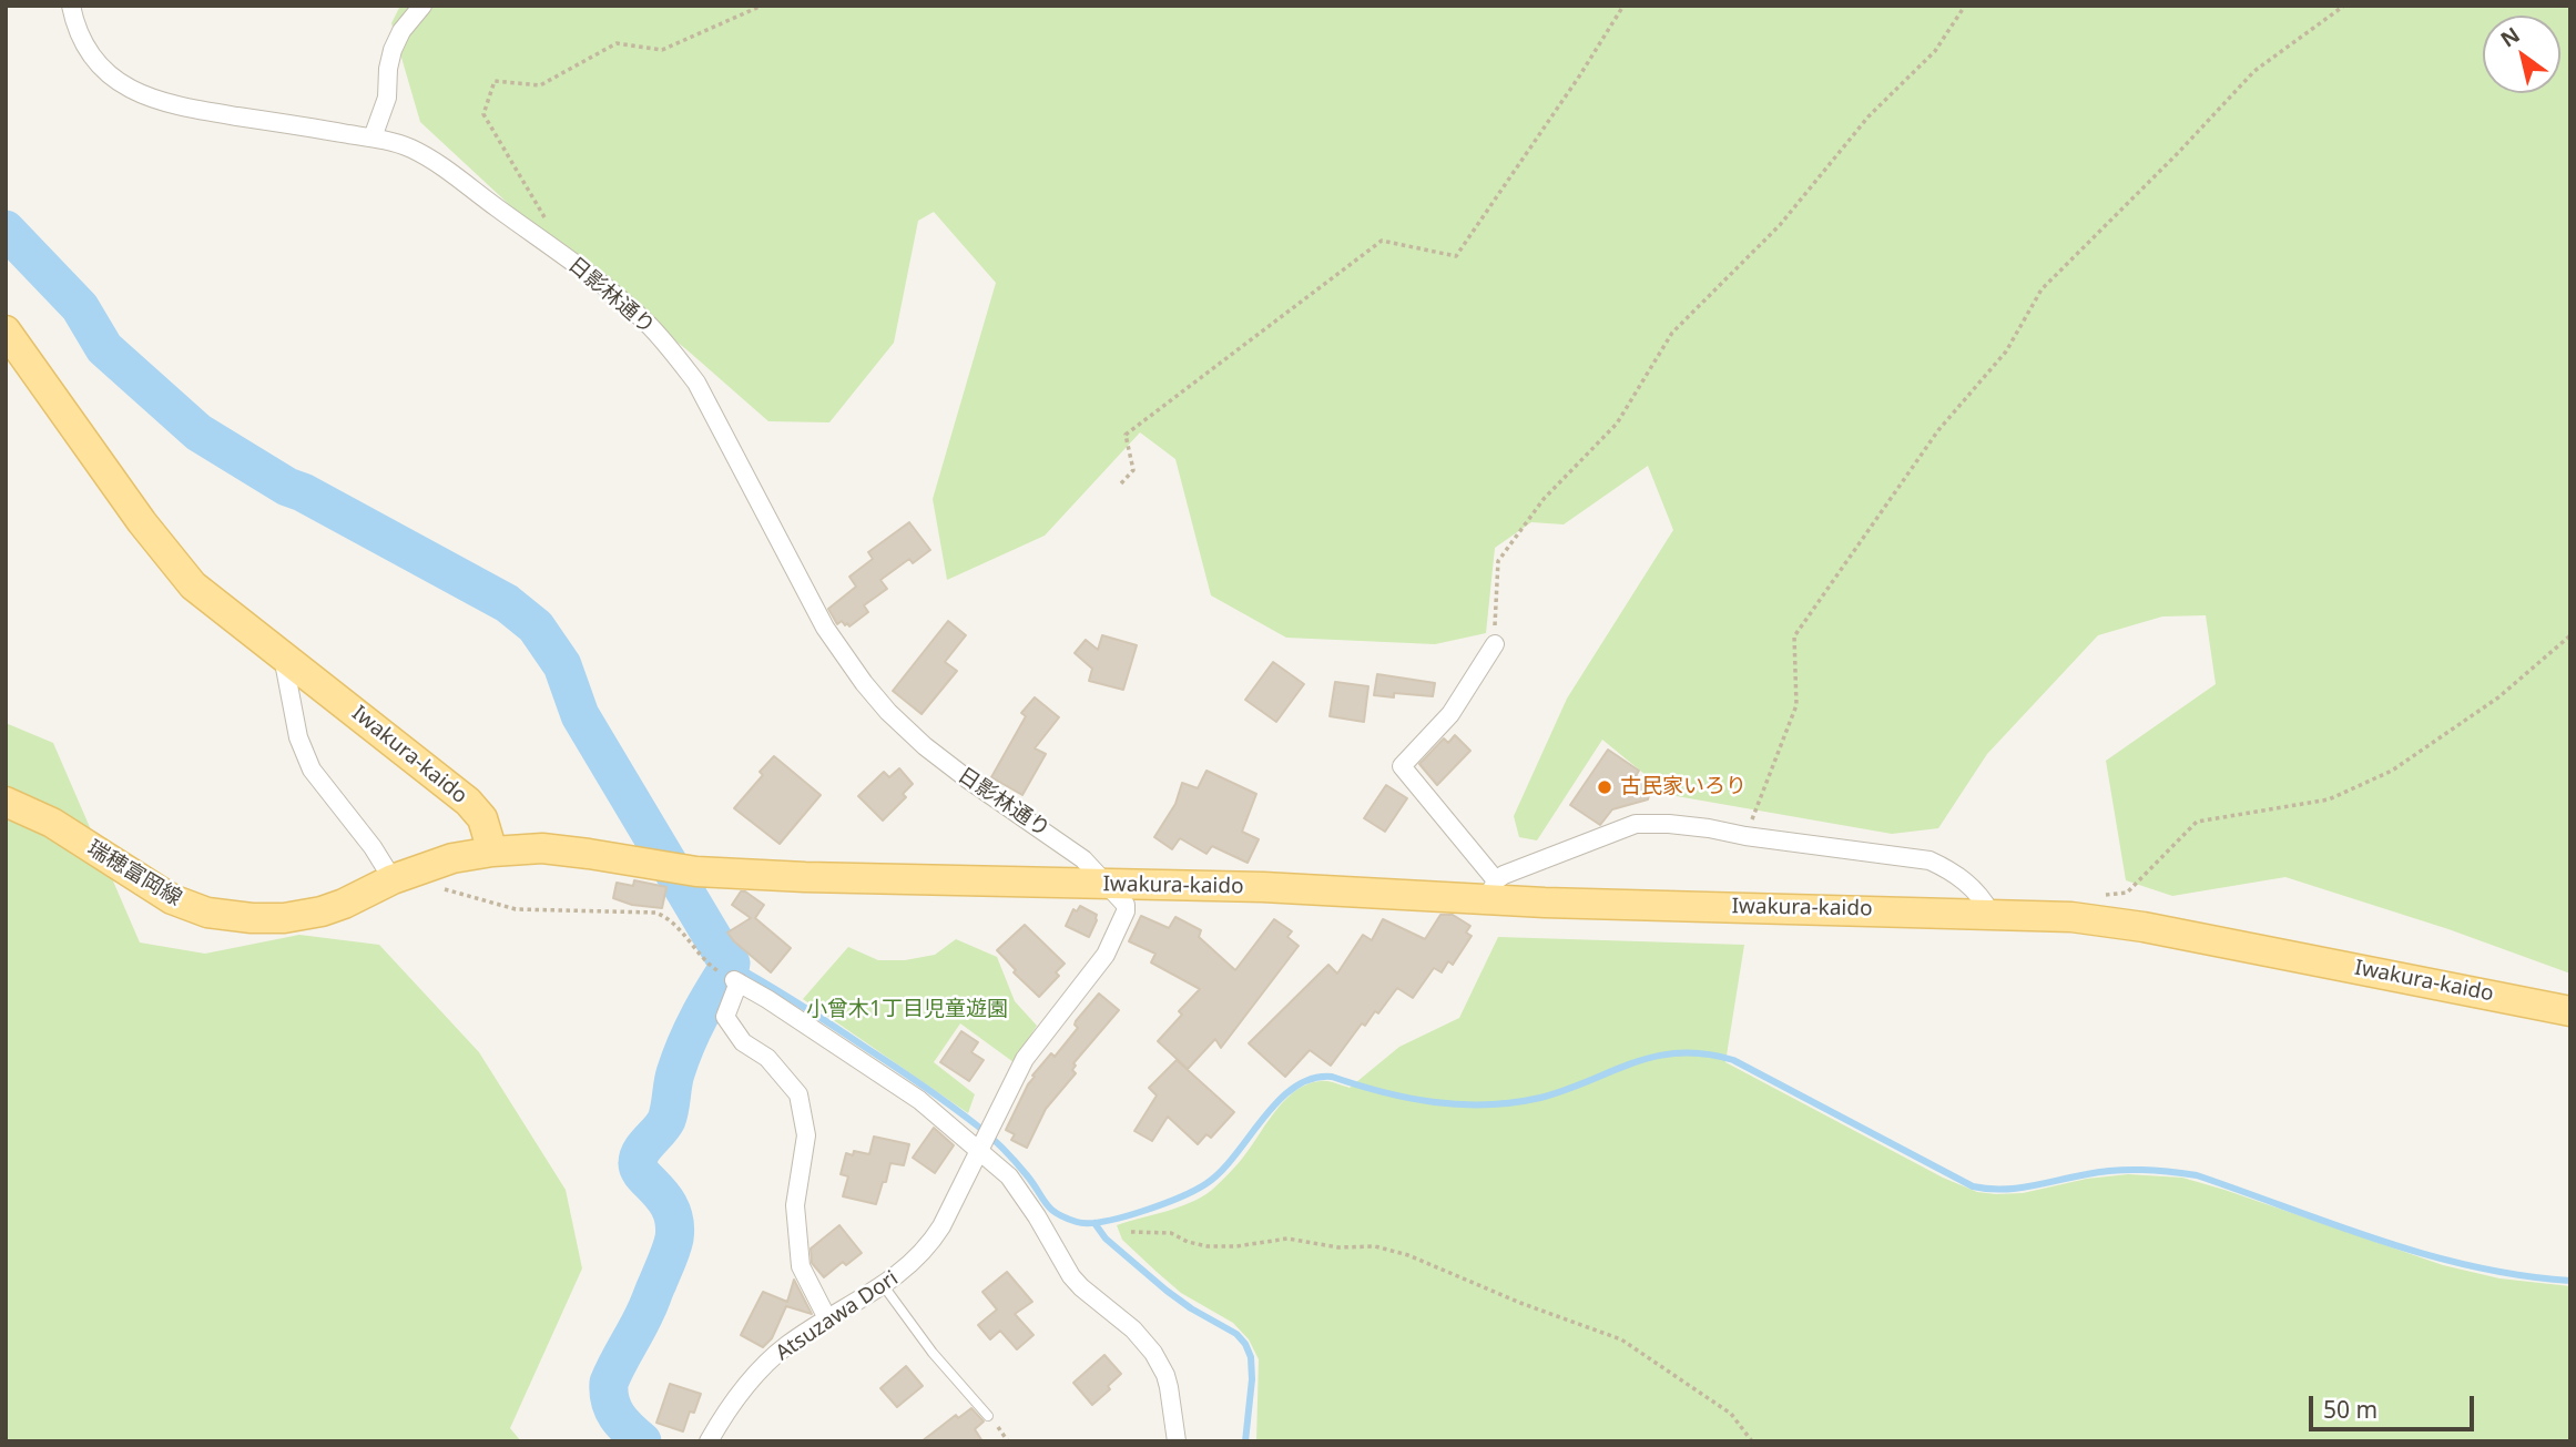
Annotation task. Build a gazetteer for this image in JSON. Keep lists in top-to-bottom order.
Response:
{
  "streets": {
    "main road": ["Iwakura-kaido", "瑞穂富岡線"],
    "street": ["日影林通り", "Atsuzawa Dori"]
  },
  "crossings": [
    ["日影林通り", "Iwakura-kaido"],
    ["日影林通り", "Atsuzawa Dori"],
    ["Iwakura-kaido", "瑞穂富岡線"],
    ["Iwakura-kaido", "Atsuzawa Dori"]
  ],
  "parks": ["小曾木1丁目児童遊園"],
  "places": ["古民家いろり"],
  "scale_bar": "50 m",
  "north": "top left"
}
